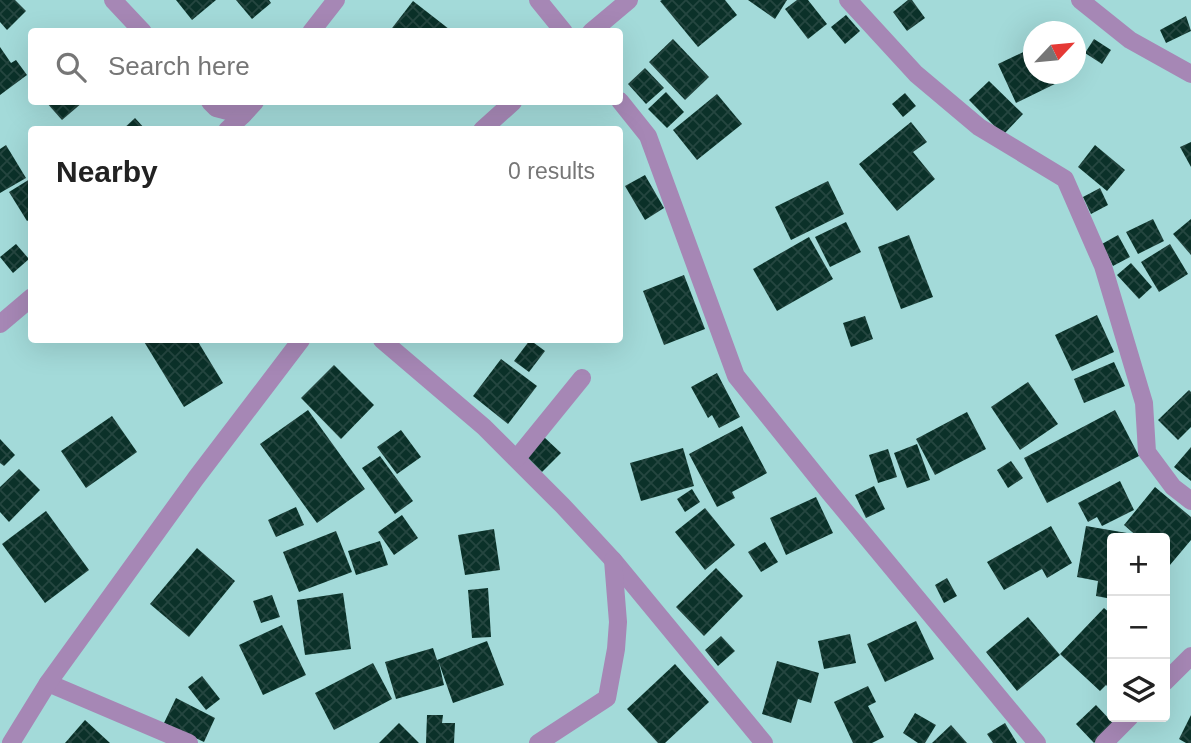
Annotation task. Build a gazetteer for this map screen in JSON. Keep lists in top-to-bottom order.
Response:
{
  "north": "top right",
  "page": {
    "search": "Search here",
    "heading": ["Nearby", "0 results"],
    "map_buttons": ["+", "−"]
  }
}
